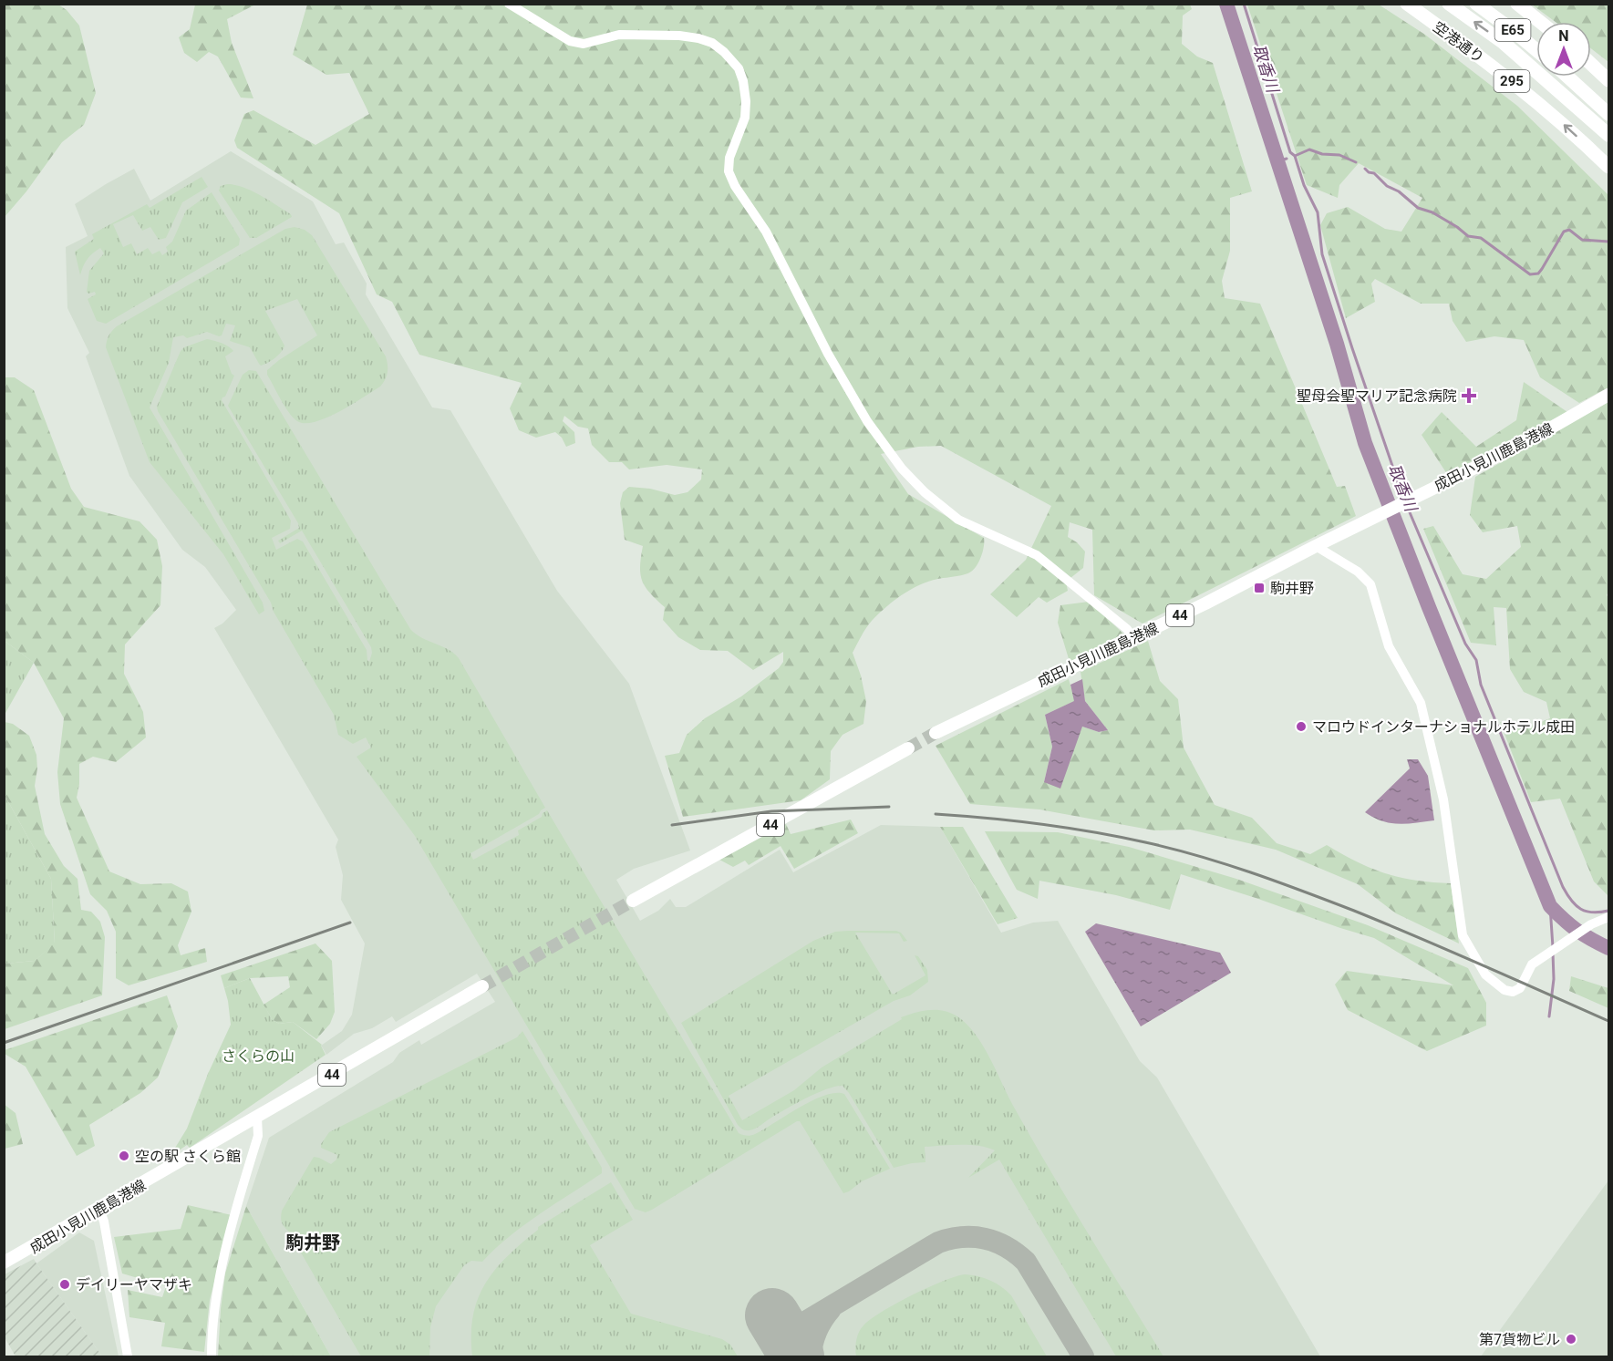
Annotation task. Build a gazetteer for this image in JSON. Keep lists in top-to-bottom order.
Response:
{
  "streets": {
    "highway": ["E65", "空港通り", "295"],
    "main road": ["成田小見川鹿島港線", "44"]
  },
  "districts": ["駒井野"],
  "water": ["取香川"],
  "parks": ["さくらの山"],
  "places": {
    "health": ["聖母会聖マリア記念病院"],
    "transit": ["駒井野"],
    "other": [
      "マロウドインターナショナルホテル成田",
      "空の駅 さくら館",
      "デイリーヤマザキ",
      "第7貨物ビル"
    ]
  },
  "north": "top"
}
